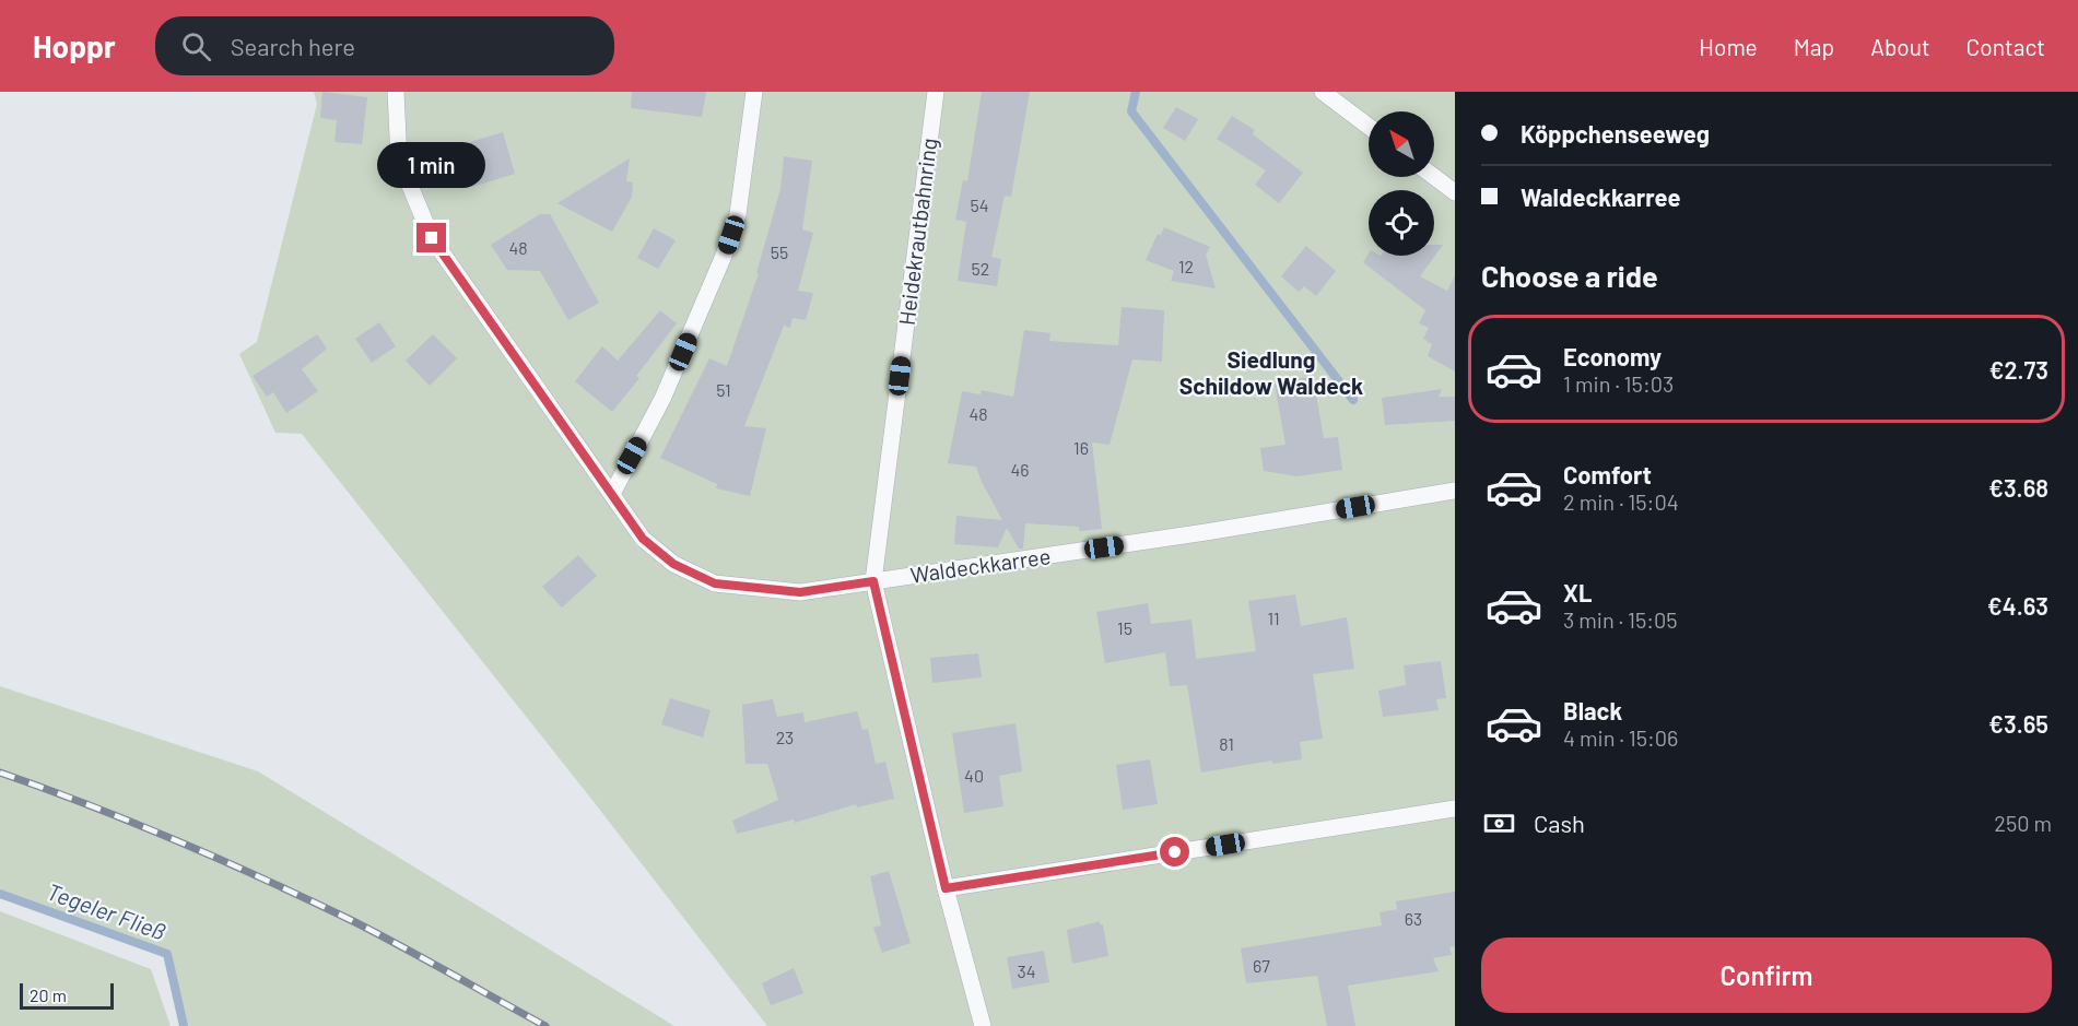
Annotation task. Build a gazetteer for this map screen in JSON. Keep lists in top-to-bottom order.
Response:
{
  "streets": {
    "lane": ["Heidekrautbahnring", "Waldeckkarree"]
  },
  "crossings": [
    ["Heidekrautbahnring", "Waldeckkarree"]
  ],
  "districts": ["Siedlung Schildow Waldeck"],
  "water": ["Tegeler Fließ"],
  "house_numbers": [
    "54",
    "48",
    "55",
    "12",
    "52",
    "51",
    "48",
    "16",
    "46",
    "11",
    "15",
    "23",
    "81",
    "40",
    "63",
    "67",
    "34"
  ],
  "scale_bar": "20 m",
  "north": "top left",
  "page": {
    "header": "Hoppr",
    "search": "Search here",
    "nav": [
      "Home",
      "Map",
      "About",
      "Contact"
    ],
    "banner": ["Köppchenseeweg", "Waldeckkarree"],
    "bubble": "1 min",
    "heading": "Choose a ride",
    "list": [
      {
        "name": "Economy",
        "note": "1 min · 15:03",
        "value": "€2.73"
      },
      {
        "name": "Comfort",
        "note": "2 min · 15:04",
        "value": "€3.68"
      },
      {
        "name": "XL",
        "note": "3 min · 15:05",
        "value": "€4.63"
      },
      {
        "name": "Black",
        "note": "4 min · 15:06",
        "value": "€3.65"
      }
    ],
    "pay": ["Cash", "250 m"],
    "buttons": "Confirm",
    "scale": "20 m"
  }
}
